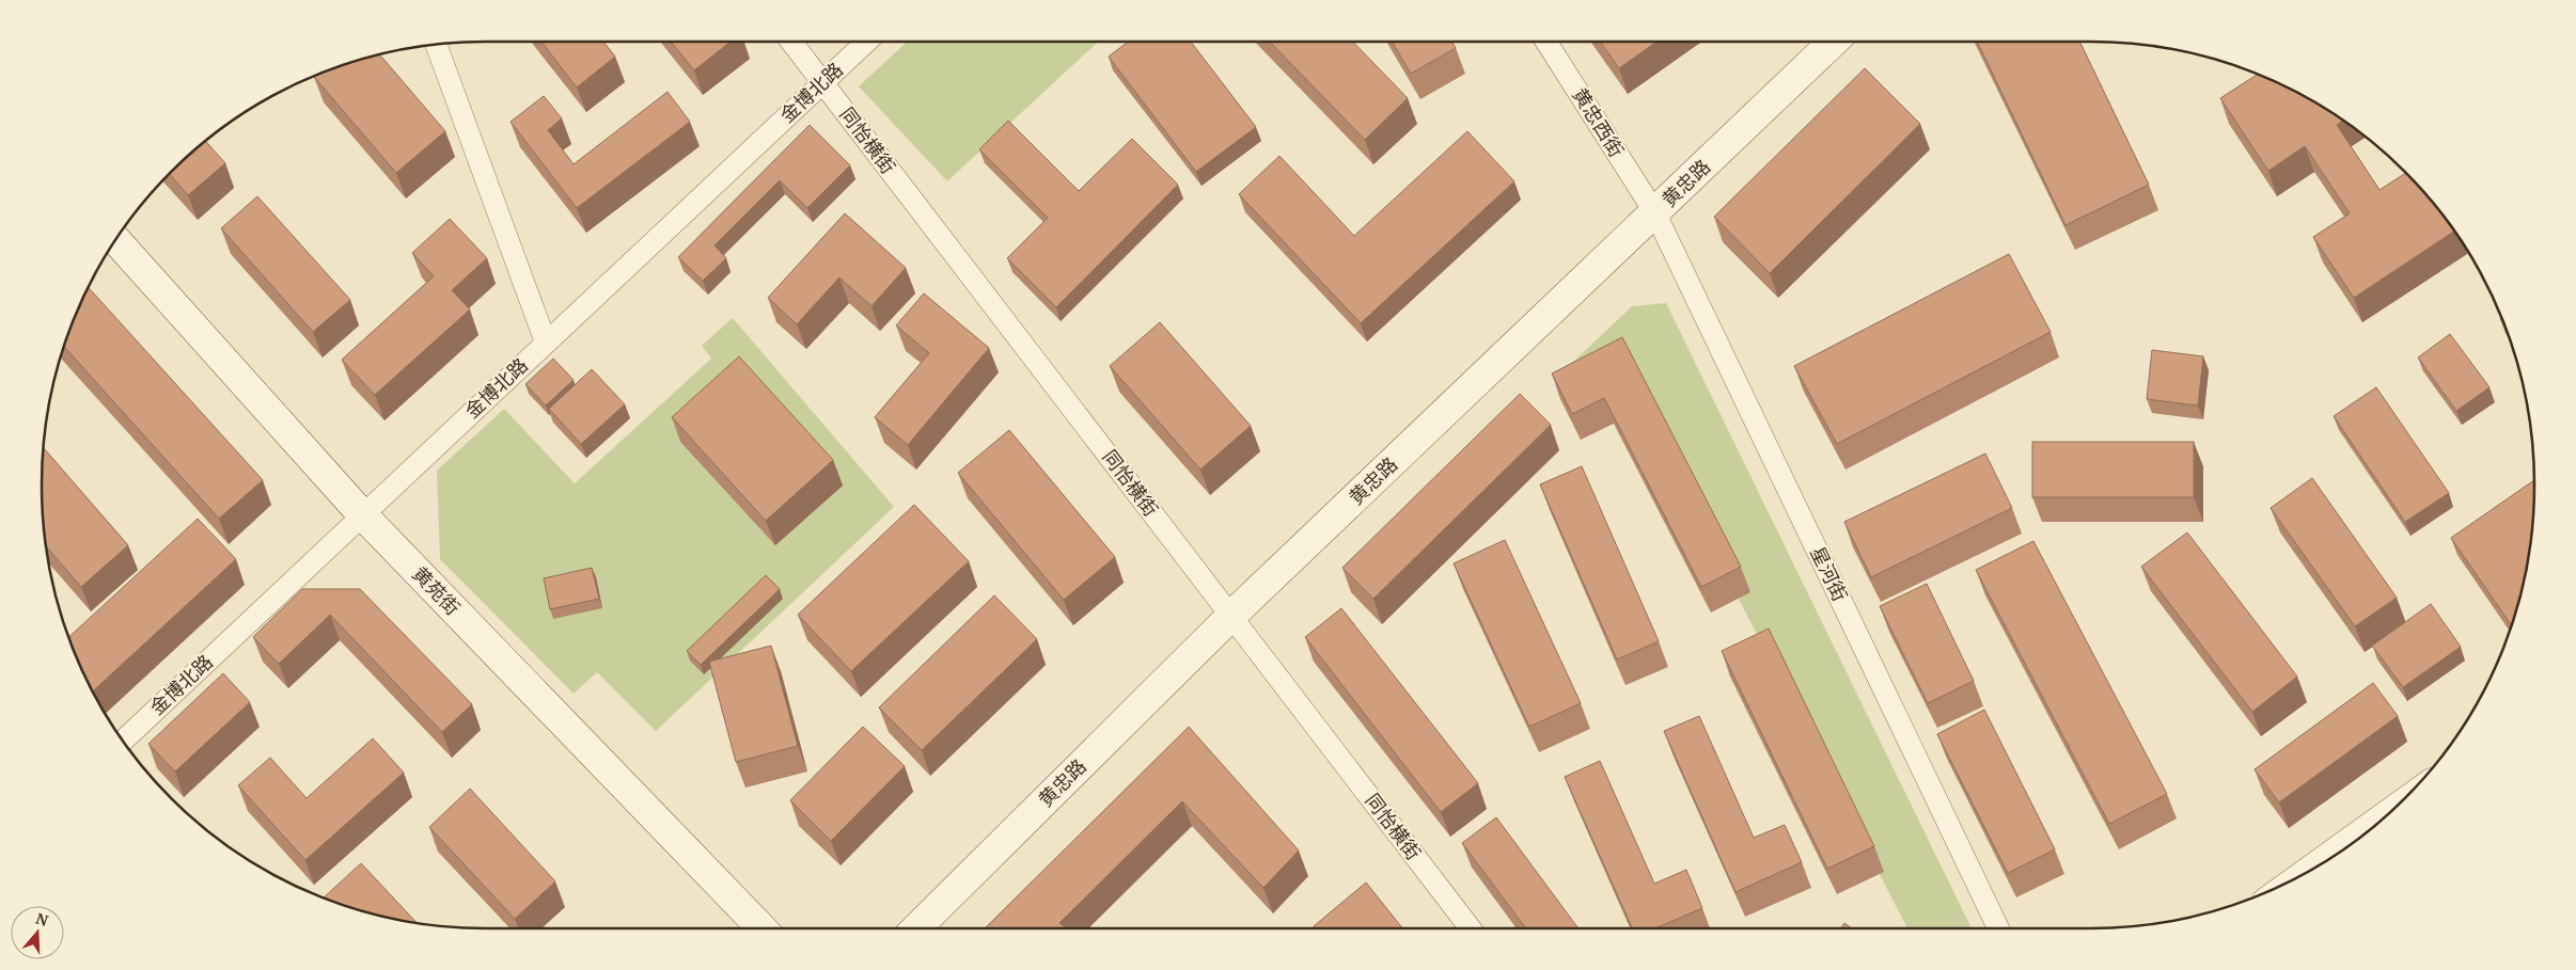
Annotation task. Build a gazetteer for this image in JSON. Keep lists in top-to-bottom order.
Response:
{
  "streets": {
    "street": [
      "金博北路",
      "黄忠西街",
      "同怡横街",
      "黄忠路",
      "星河街",
      "黄苑街"
    ]
  },
  "crossings": [
    ["金博北路", "同怡横街"],
    ["金博北路", "黄苑街"],
    ["黄忠西街", "黄忠路"],
    ["黄忠西街", "星河街"],
    ["同怡横街", "黄忠路"],
    ["黄忠路", "星河街"]
  ],
  "north": "top"
}
